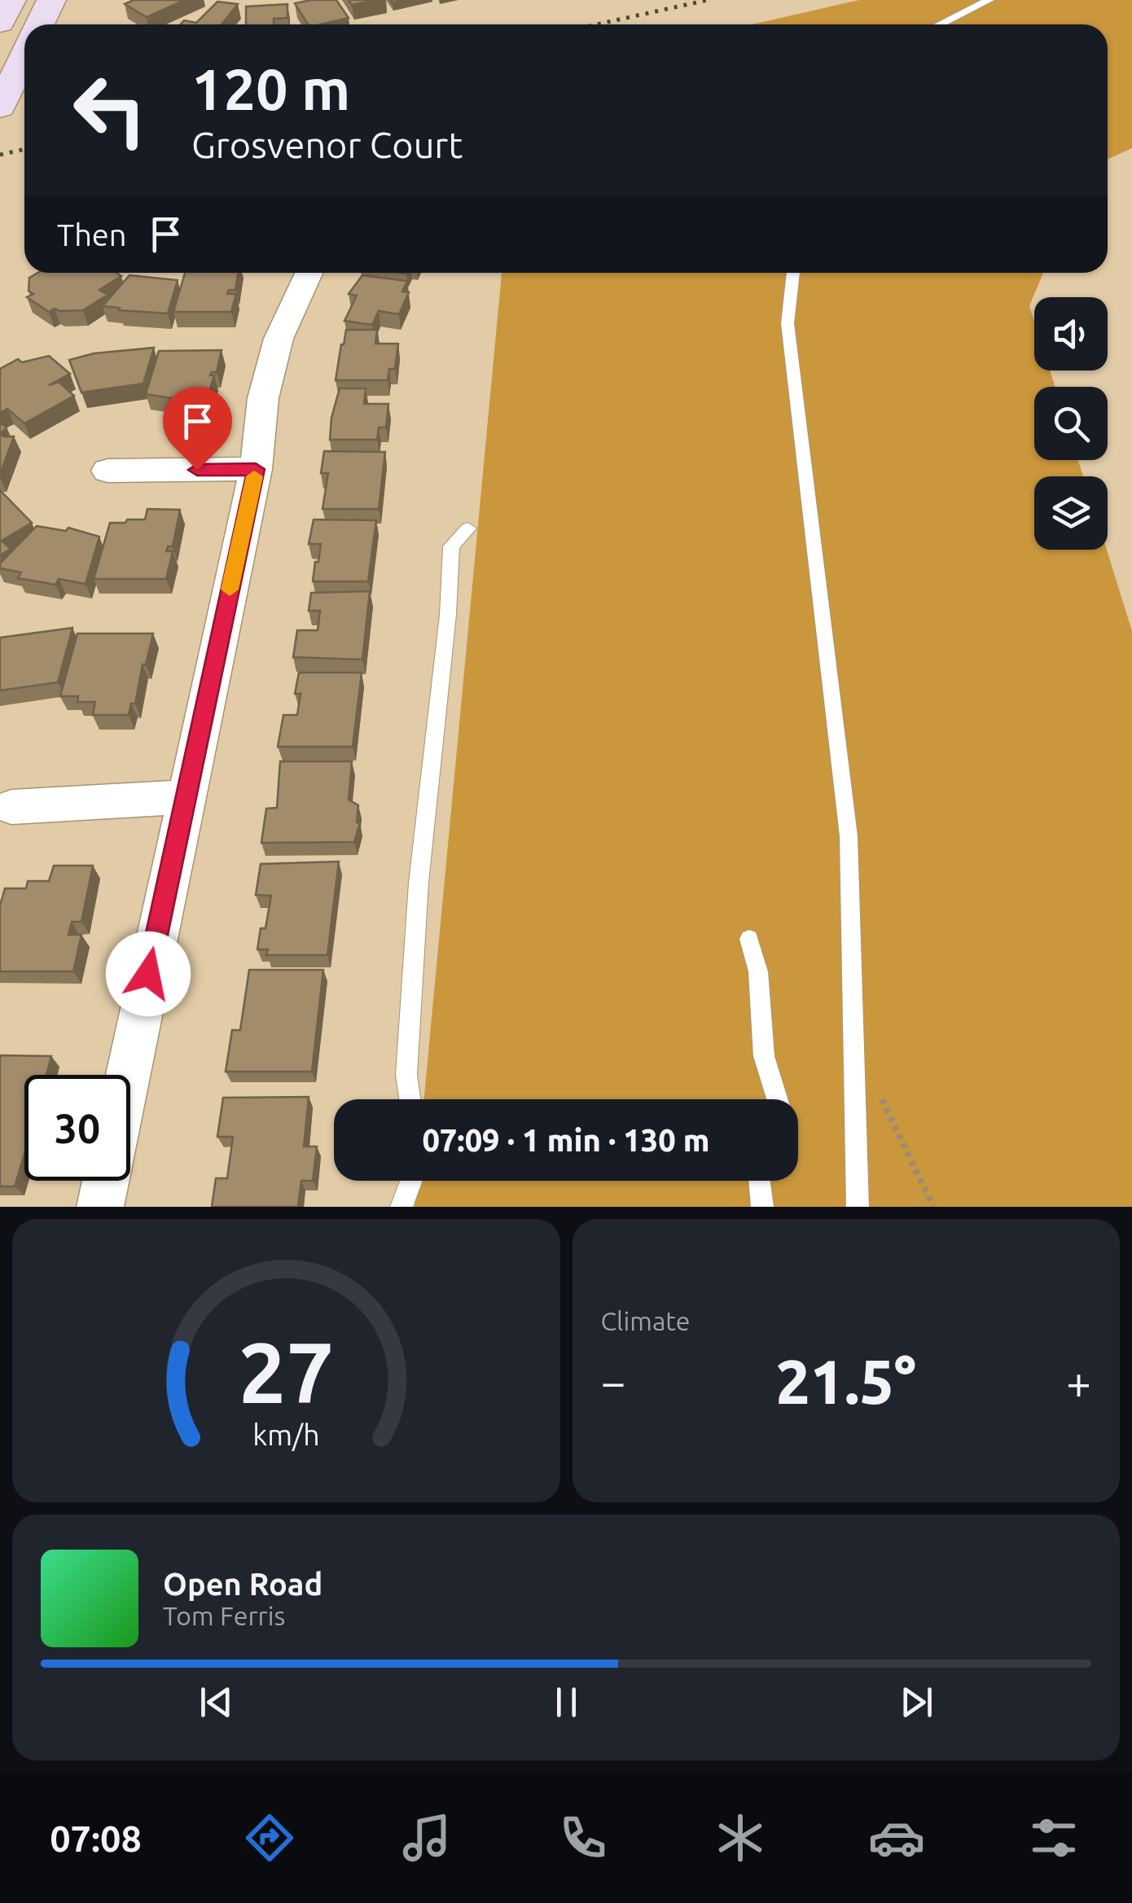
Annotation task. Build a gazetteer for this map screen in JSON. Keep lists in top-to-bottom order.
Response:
{
  "page": {
    "turn": ["120 m", "Grosvenor Court"],
    "then": "Then",
    "limit": "30",
    "trip": "07:09 · 1 min · 130 m",
    "tile": "Climate",
    "heat": ["−", "21.5°", "+"],
    "song": ["Open Road", "Tom Ferris"],
    "tabs": "07:08",
    "gauge": ["27", "km/h"]
  }
}
